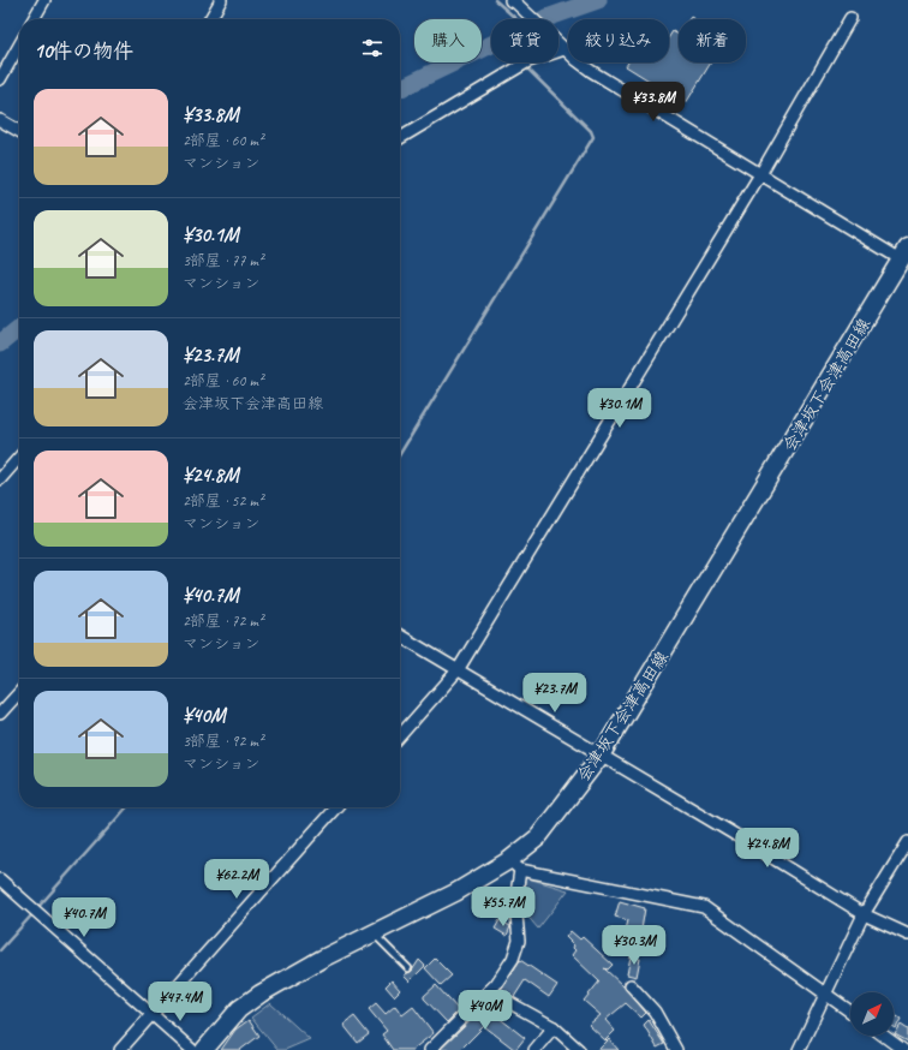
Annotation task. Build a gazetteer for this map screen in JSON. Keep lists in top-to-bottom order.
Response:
{
  "streets": {
    "main road": ["会津坂下会津高田線"]
  },
  "north": "top right",
  "page": {
    "chip": [
      "購入",
      "賃貸",
      "絞り込み",
      "新着"
    ],
    "heading": "10件の物件",
    "list": [
      {
        "name": "¥33.8M",
        "note": "2部屋 · 60 m² · マンション"
      },
      {
        "name": "¥30.1M",
        "note": "3部屋 · 77 m² · マンション"
      },
      {
        "name": "¥23.7M",
        "note": "2部屋 · 60 m² · 会津坂下会津高田線"
      },
      {
        "name": "¥24.8M",
        "note": "2部屋 · 52 m² · マンション"
      },
      {
        "name": "¥40.7M",
        "note": "2部屋 · 72 m² · マンション"
      },
      {
        "name": "¥40M",
        "note": "3部屋 · 92 m² · マンション"
      }
    ],
    "price": [
      "¥33.8M",
      "¥30.1M",
      "¥23.7M",
      "¥24.8M",
      "¥62.2M",
      "¥55.7M",
      "¥40.7M",
      "¥30.3M",
      "¥47.4M",
      "¥40M"
    ]
  }
}
